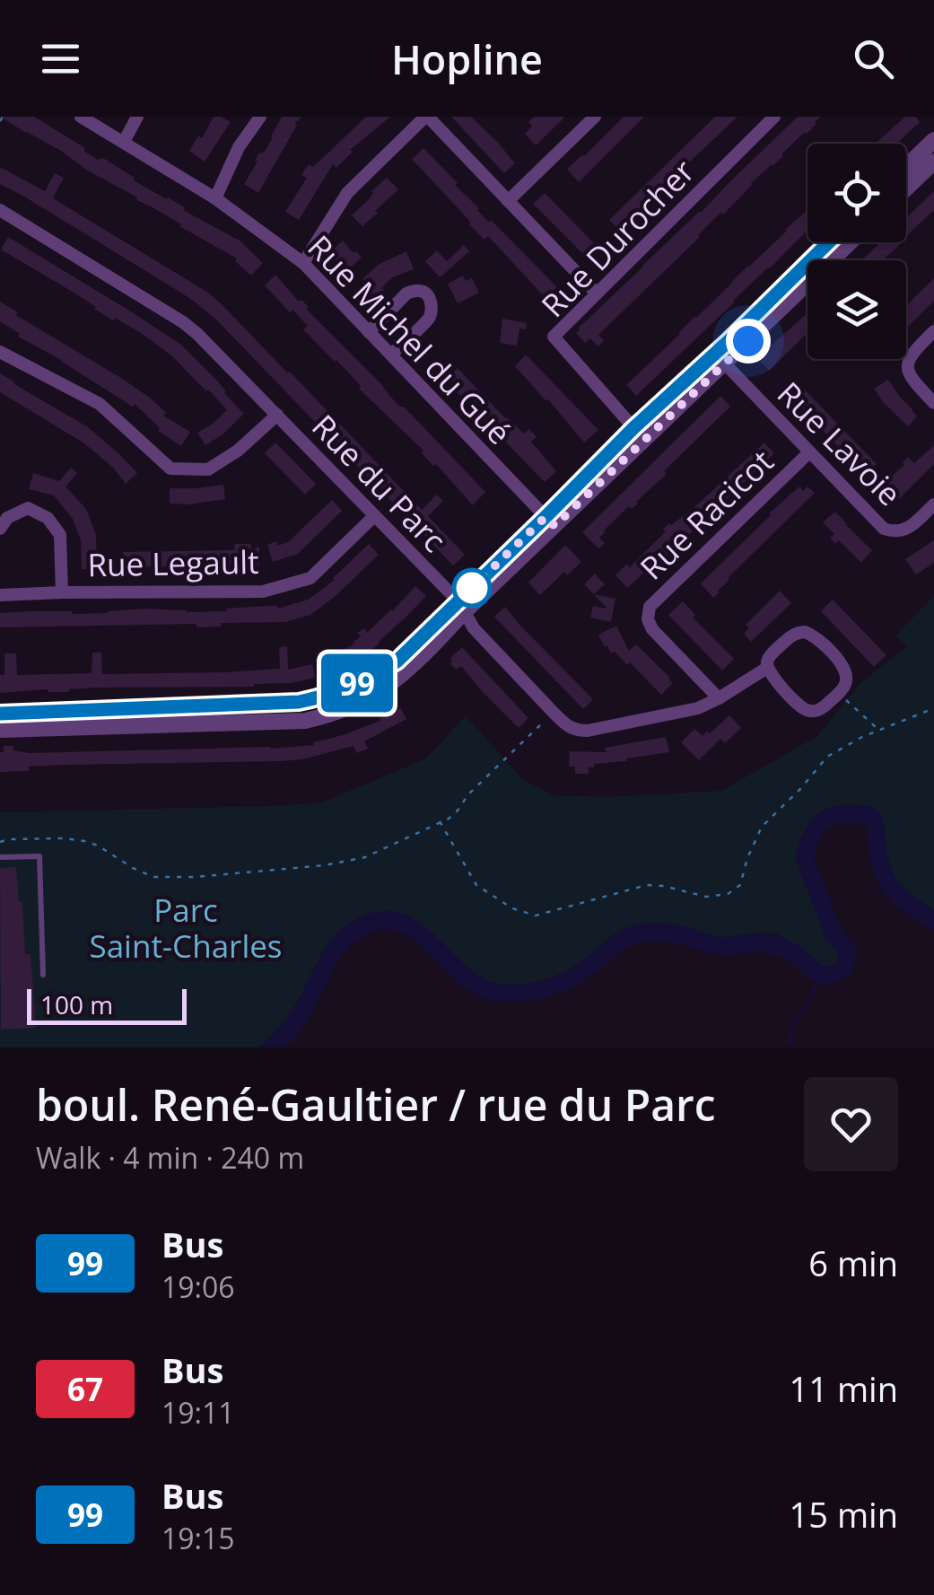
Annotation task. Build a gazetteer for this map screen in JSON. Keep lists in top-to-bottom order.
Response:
{
  "streets": {
    "street": [
      "Rue Durocher",
      "Rue Michel du Gué",
      "Rue Lavoie",
      "Rue du Parc",
      "Rue Racicot",
      "Rue Legault"
    ]
  },
  "crossings": [
    ["Rue Lavoie", "Rue Racicot"],
    ["Rue du Parc", "Rue Racicot"],
    ["Rue du Parc", "Rue Legault"]
  ],
  "parks": ["Parc Saint-Charles"],
  "lines": ["bus line 99"],
  "scale_bar": "100 m",
  "page": {
    "header": "Hopline",
    "on_map": "99",
    "scale": "100 m",
    "heading": ["boul. René-Gaultier / rue du Parc", "Walk · 4 min · 240 m"],
    "list": [
      {
        "mark": "99",
        "name": "Bus",
        "note": "19:06",
        "value": "6 min"
      },
      {
        "mark": "67",
        "name": "Bus",
        "note": "19:11",
        "value": "11 min"
      },
      {
        "mark": "99",
        "name": "Bus",
        "note": "19:15",
        "value": "15 min"
      }
    ]
  }
}
